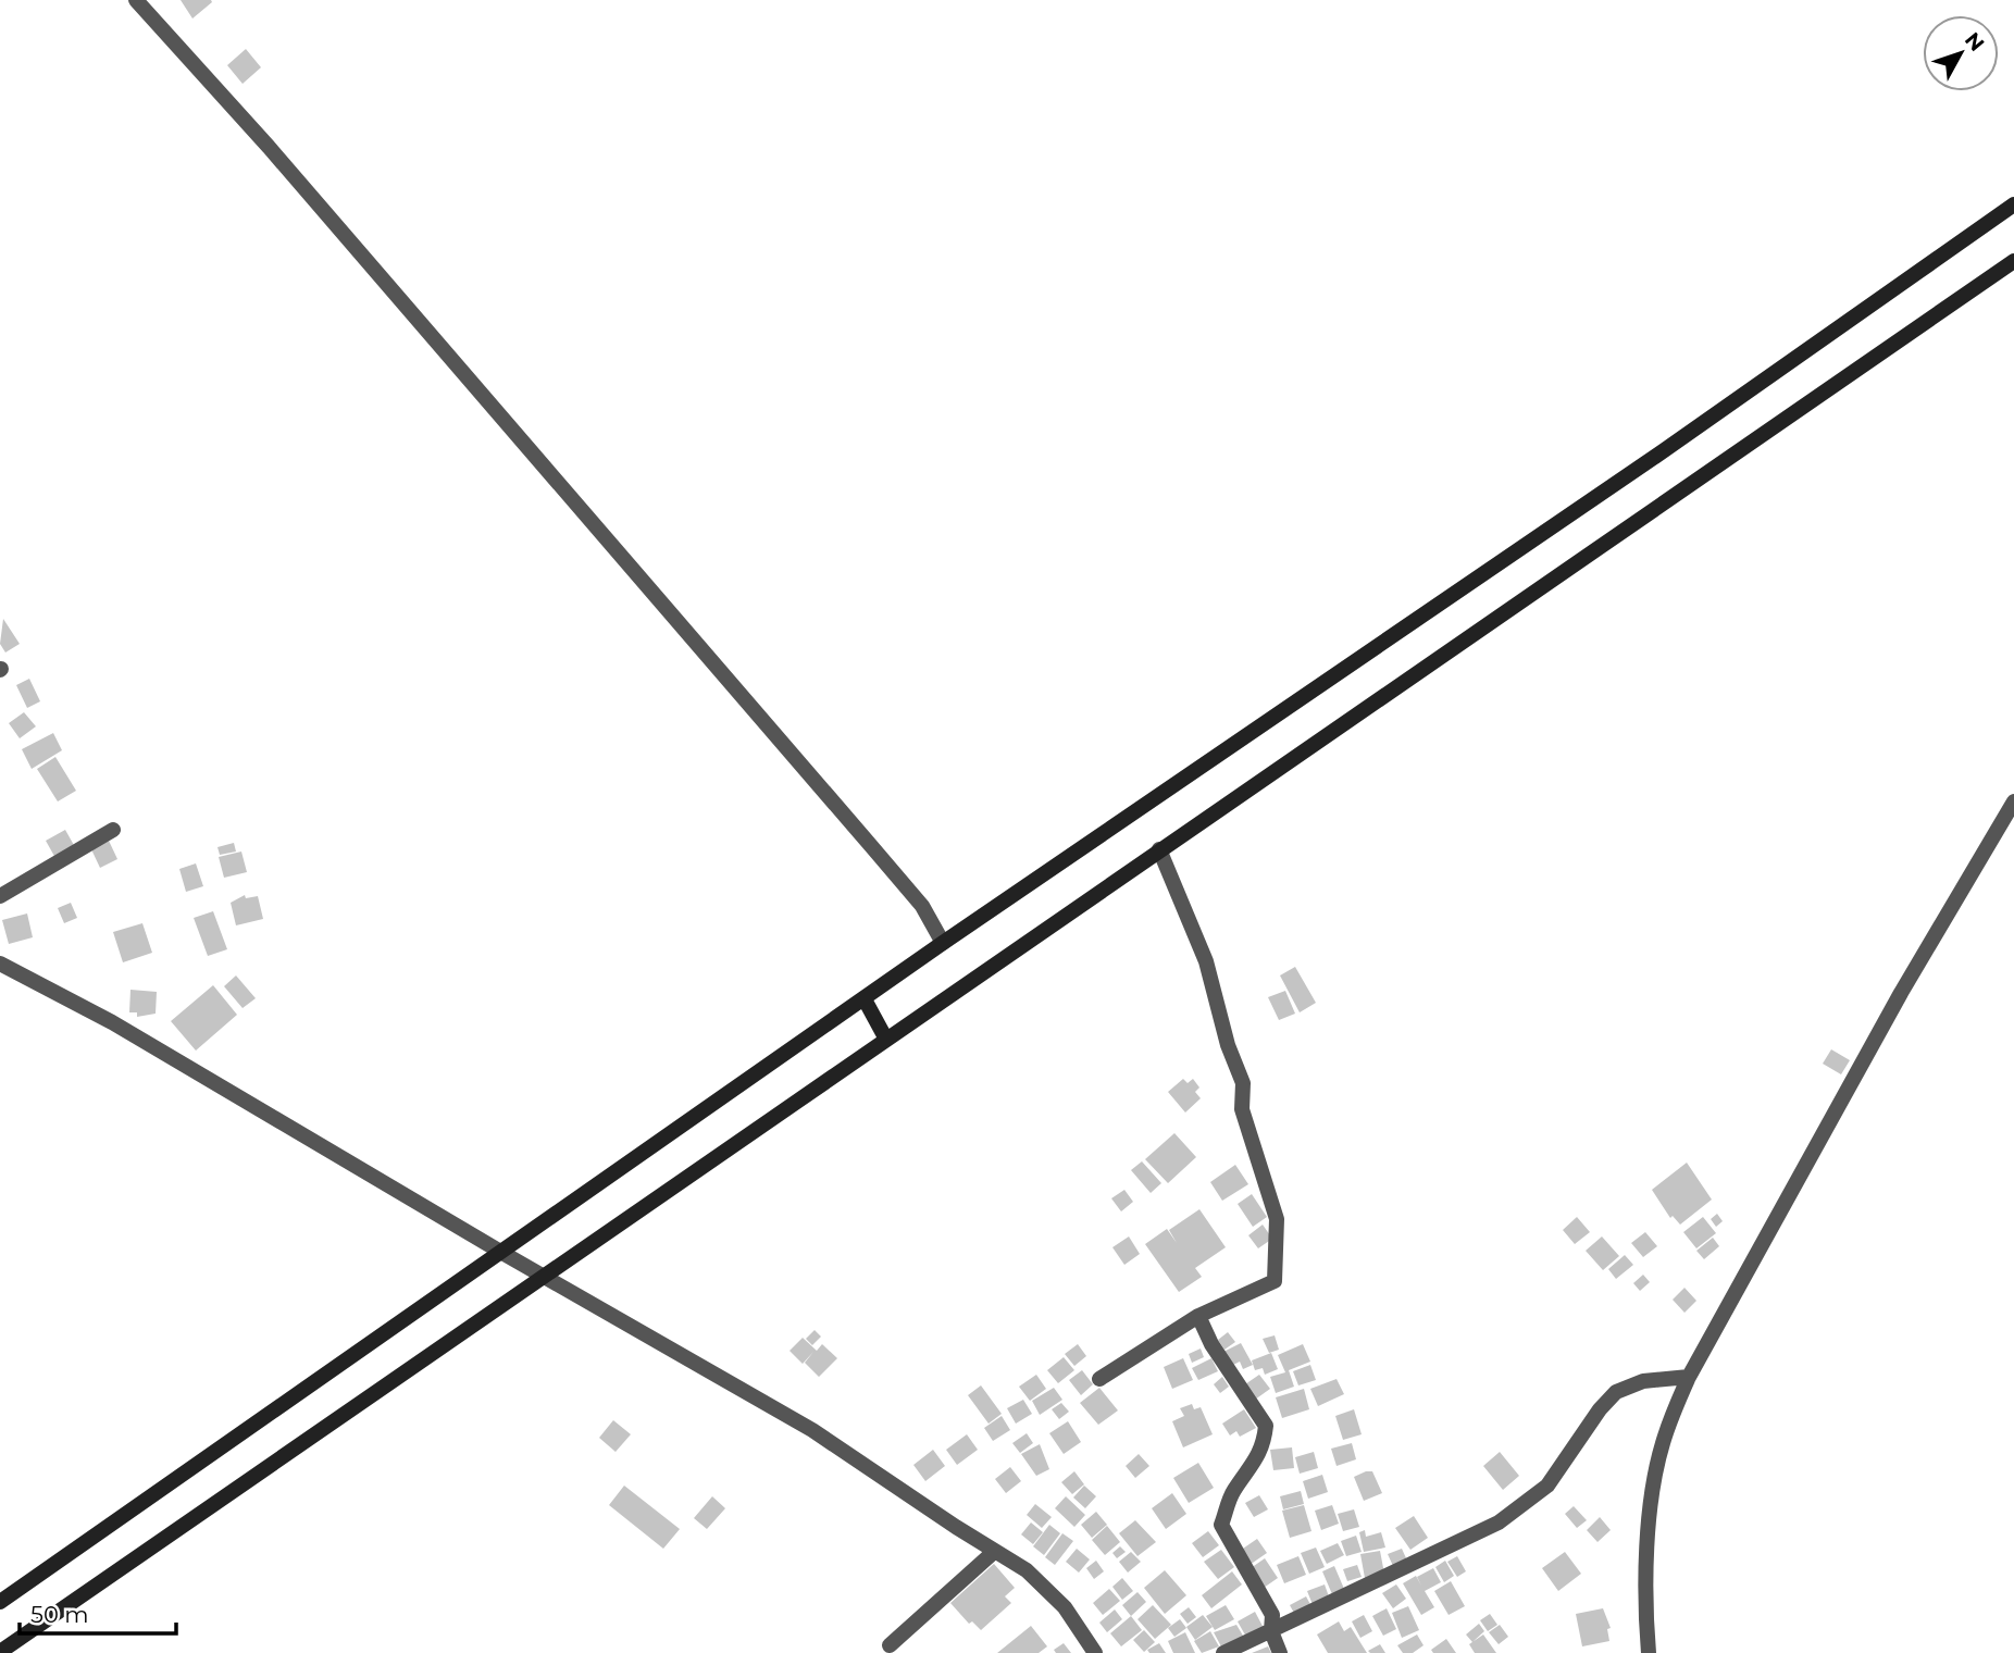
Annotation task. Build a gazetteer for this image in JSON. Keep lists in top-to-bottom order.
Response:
{
  "scale_bar": "50 m",
  "north": "top right"
}
